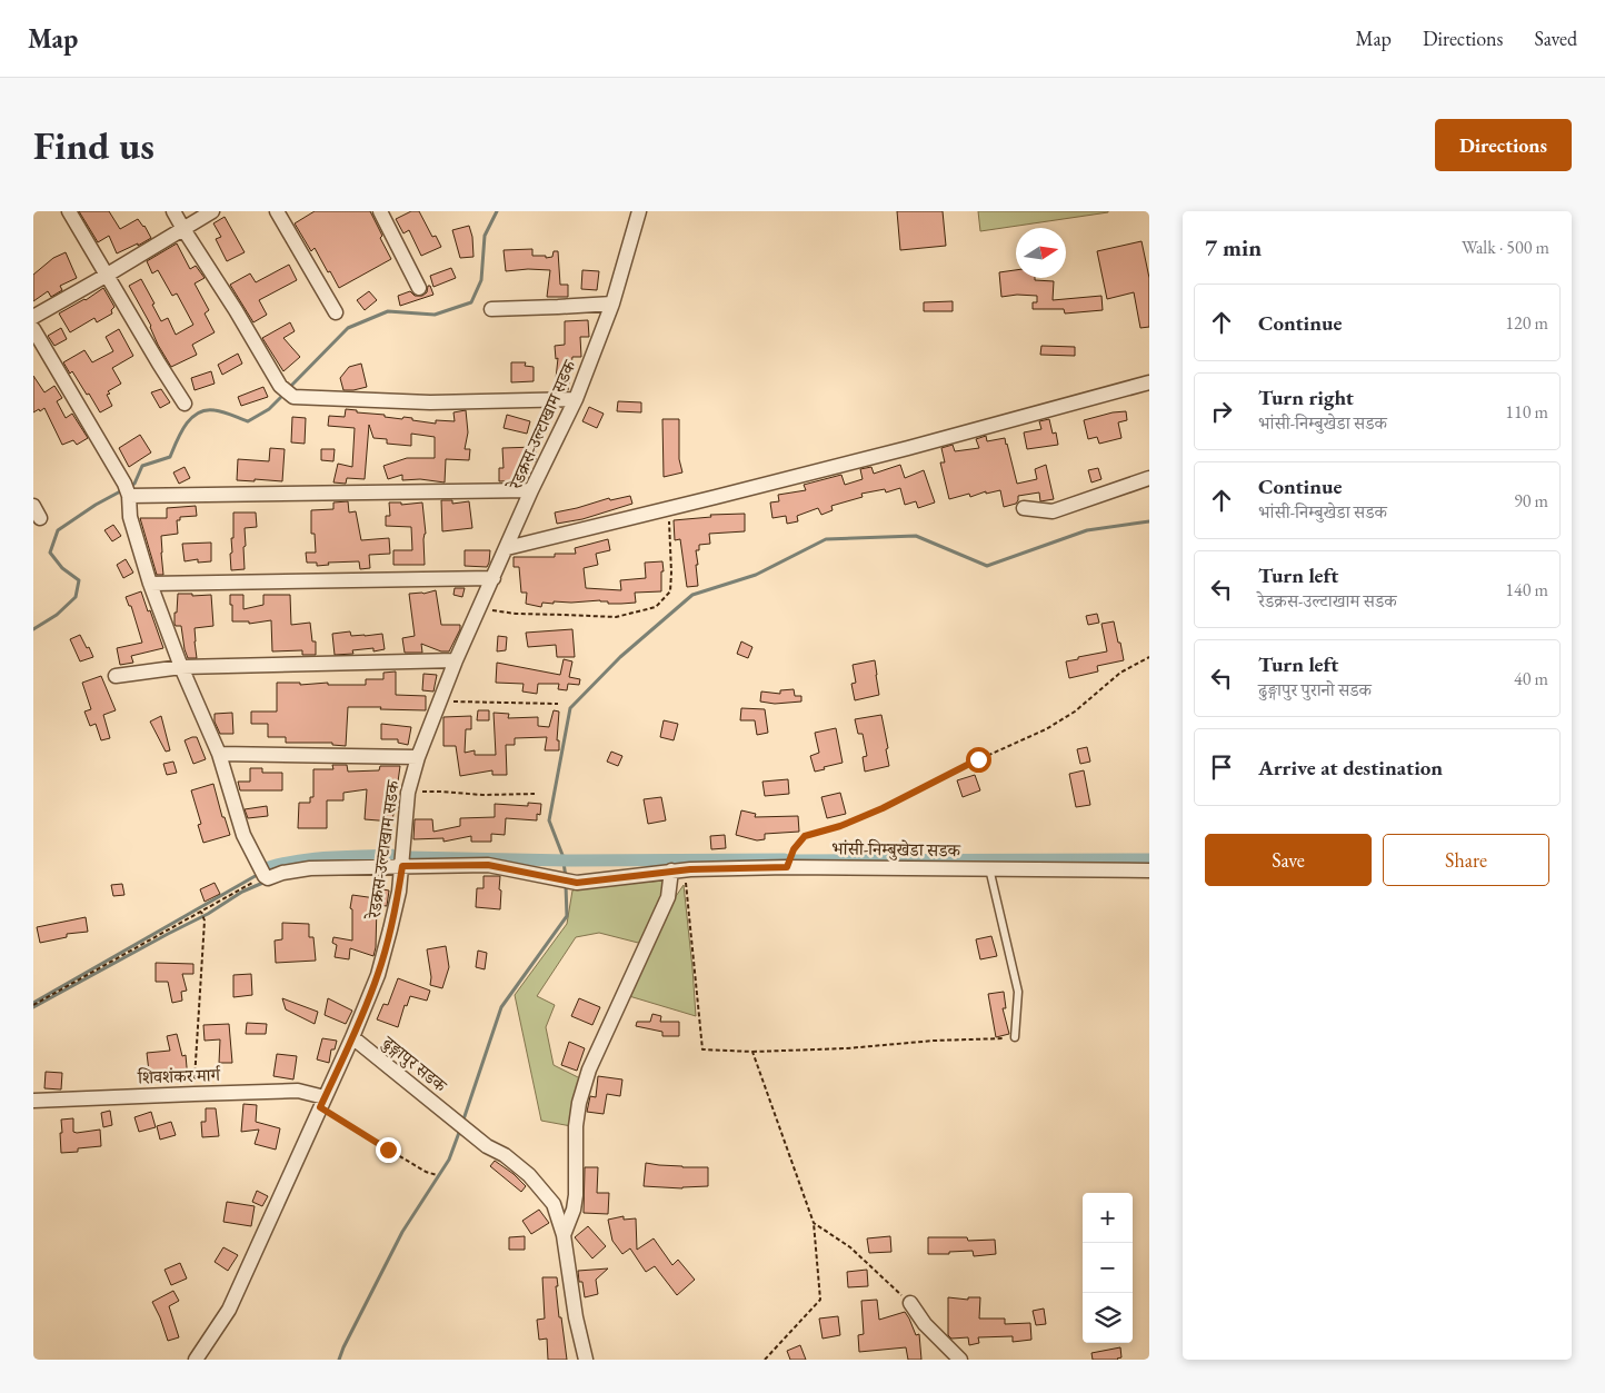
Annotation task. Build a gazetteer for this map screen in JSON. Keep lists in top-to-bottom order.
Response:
{
  "streets": {
    "street": [
      "रेडक्रस-उल्टाखाम सडक",
      "भांसी-निम्बुखेडा सडक",
      "ढुङ्गापुर सडक",
      "शिवशंकर मार्ग"
    ]
  },
  "crossings": [
    ["रेडक्रस-उल्टाखाम सडक", "भांसी-निम्बुखेडा सडक"],
    ["रेडक्रस-उल्टाखाम सडक", "ढुङ्गापुर सडक"],
    ["रेडक्रस-उल्टाखाम सडक", "शिवशंकर मार्ग"]
  ],
  "north": "right",
  "page": {
    "header": "Map",
    "nav": ["Map", "Directions", "Saved"],
    "buttons": [
      "Directions",
      ["Save", "Share"]
    ],
    "title": "Find us",
    "heading": ["7 min", "Walk · 500 m"],
    "list": [
      ["Continue", "120 m"],
      ["Turn right", "भांसी-निम्बुखेडा सडक", "110 m"],
      ["Continue", "भांसी-निम्बुखेडा सडक", "90 m"],
      ["Turn left", "रेडक्रस-उल्टाखाम सडक", "140 m"],
      ["Turn left", "ढुङ्गापुर पुरानो सडक", "40 m"],
      "Arrive at destination"
    ],
    "map_buttons": ["+", "−"]
  }
}
